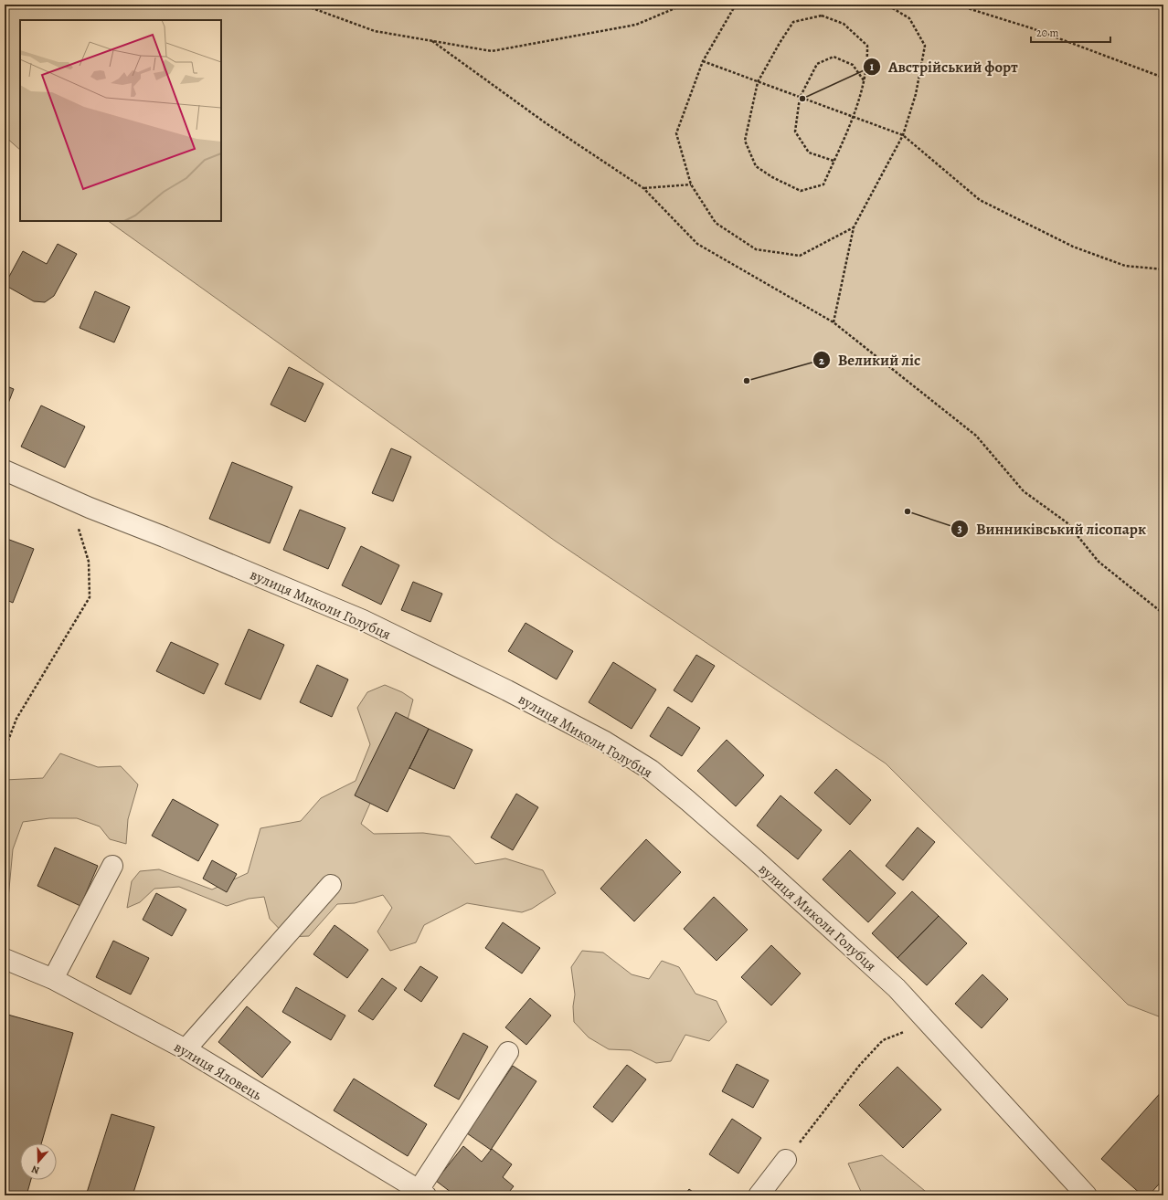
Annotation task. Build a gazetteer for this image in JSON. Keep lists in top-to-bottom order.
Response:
{
  "streets": {
    "street": ["вулиця Миколи Голубця", "вулиця Яловець"]
  },
  "places": ["Австрійський форт", "Великий ліс", "Винниківський лісопарк"],
  "scale_bar": "20 m",
  "north": "bottom"
}
